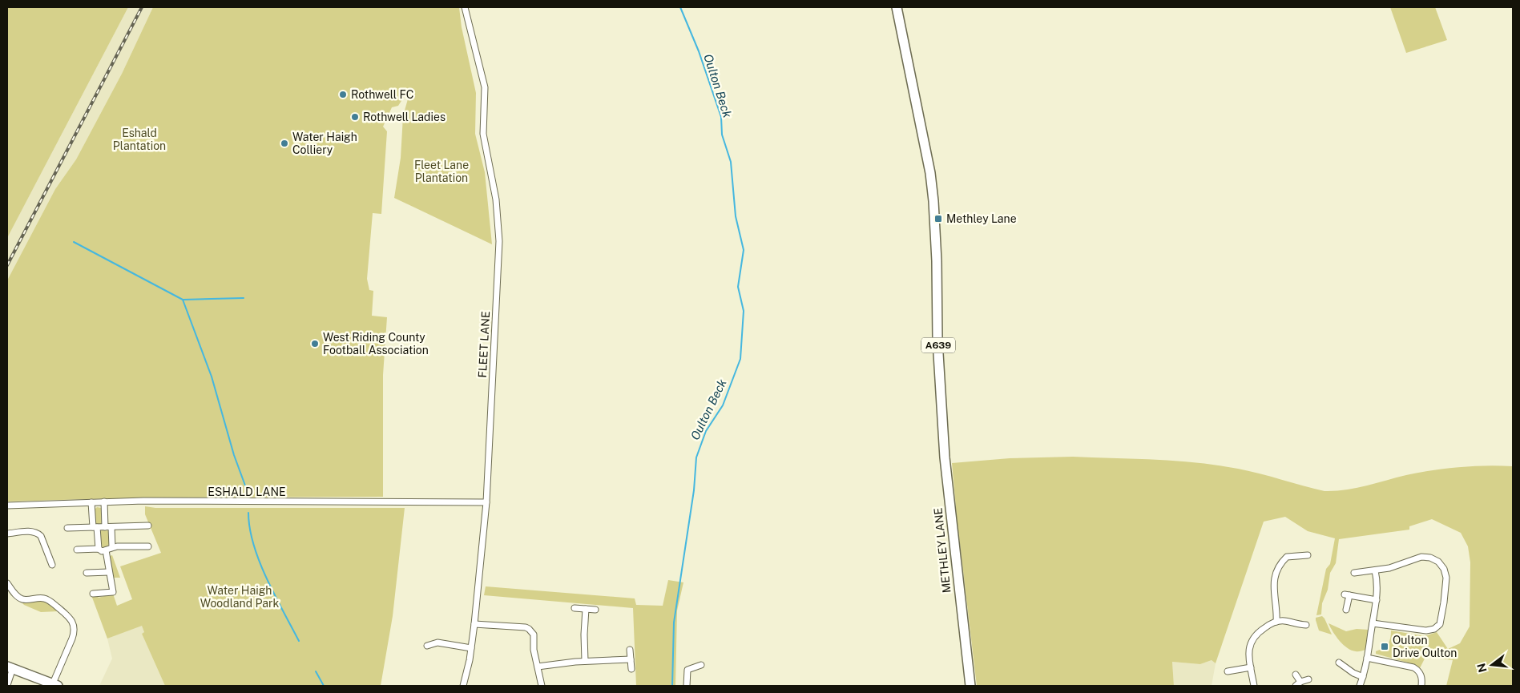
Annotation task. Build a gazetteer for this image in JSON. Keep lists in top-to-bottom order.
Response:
{
  "streets": {
    "main road": ["A639", "METHLEY LANE"],
    "street": ["FLEET LANE", "ESHALD LANE"]
  },
  "crossings": [
    ["FLEET LANE", "ESHALD LANE"]
  ],
  "water": ["Oulton Beck"],
  "parks": ["Eshald Plantation", "Fleet Lane Plantation", "Water Haigh Woodland Park"],
  "places": {
    "other": [
      "Rothwell FC",
      "Rothwell Ladies",
      "Water Haigh Colliery",
      "West Riding County Football Association"
    ],
    "transit": ["Methley Lane", "Oulton Drive Oulton"]
  },
  "north": "left"
}
